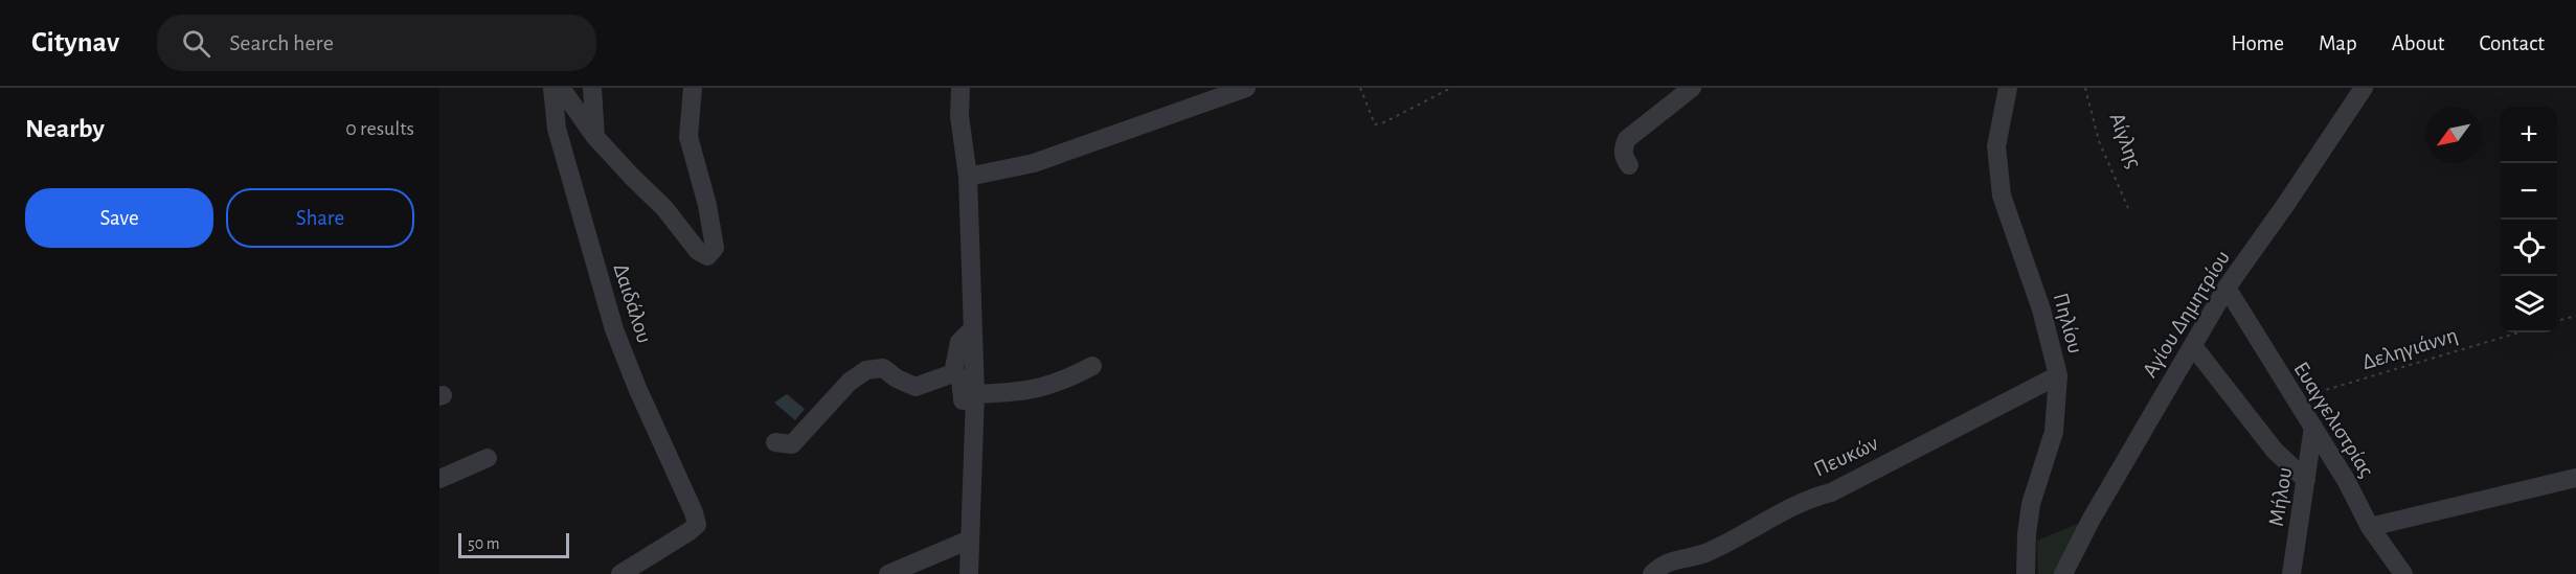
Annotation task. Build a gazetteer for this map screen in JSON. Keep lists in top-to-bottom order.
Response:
{
  "streets": {
    "street": [
      "Δαιδάλου",
      "Αγίου Δημητρίου",
      "Πηλίου",
      "Ευαγγελιστρίας",
      "Πευκών",
      "Μήλου"
    ],
    "path": ["Αίγλης", "Δεληγιάννη"]
  },
  "crossings": [
    ["Αγίου Δημητρίου", "Ευαγγελιστρίας"],
    ["Πηλίου", "Πευκών"],
    ["Δεληγιάννη", "Ευαγγελιστρίας"],
    ["Ευαγγελιστρίας", "Μήλου"]
  ],
  "scale_bar": "50 m",
  "north": "bottom left",
  "page": {
    "header": "Citynav",
    "search": "Search here",
    "nav": [
      "Home",
      "Map",
      "About",
      "Contact"
    ],
    "heading": ["Nearby", "0 results"],
    "map_buttons": ["+", "−"],
    "buttons": ["Save", "Share"],
    "scale": "50 m"
  }
}
